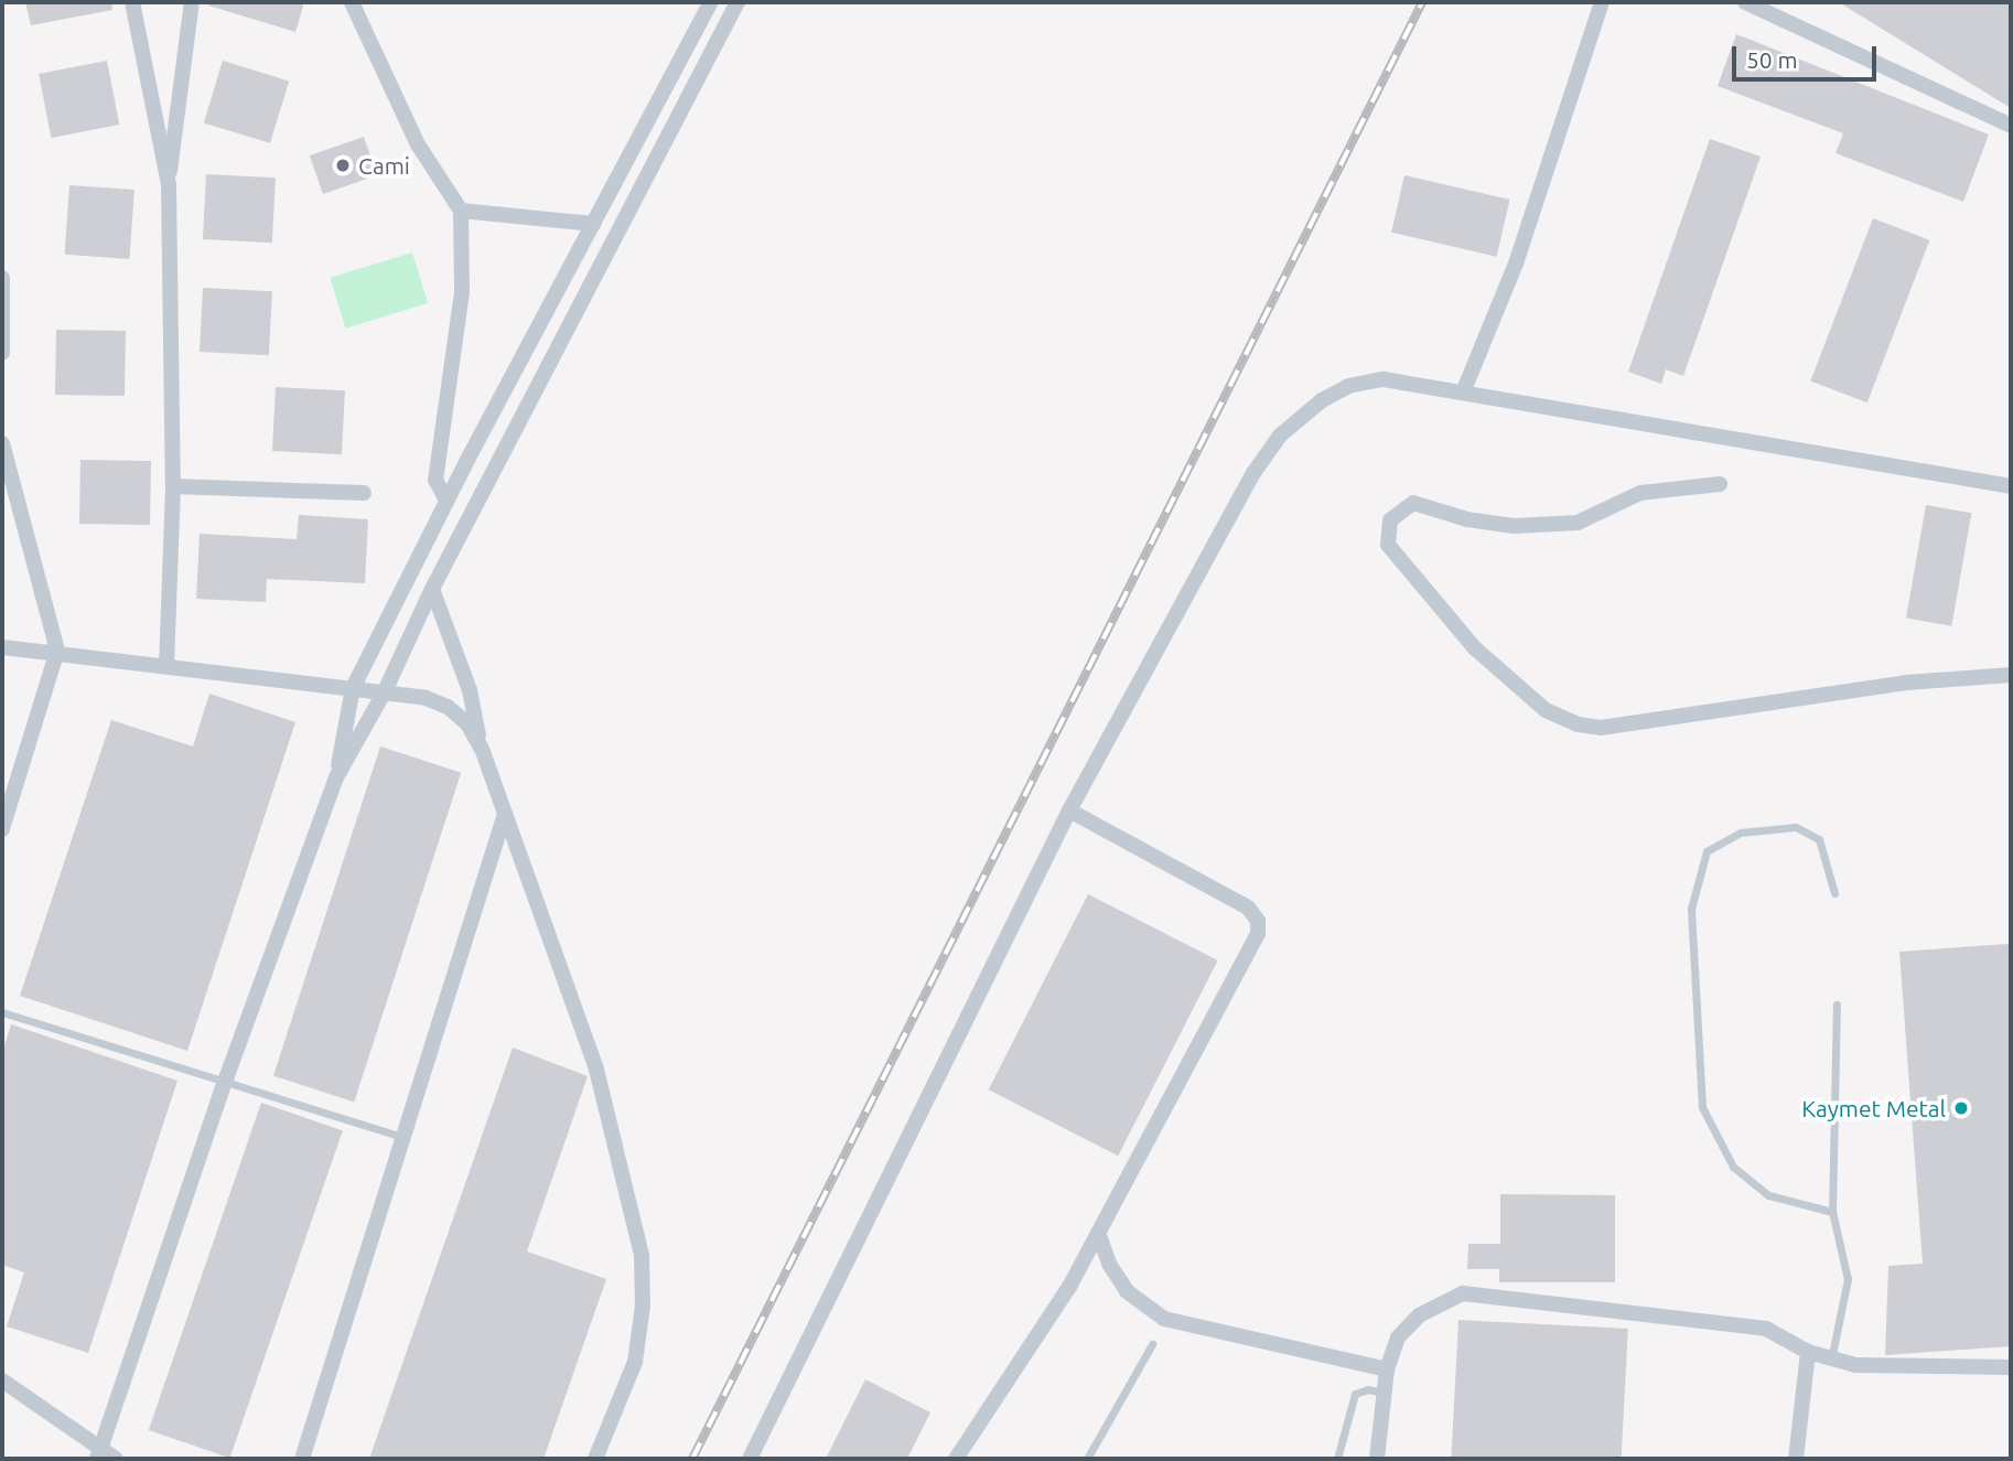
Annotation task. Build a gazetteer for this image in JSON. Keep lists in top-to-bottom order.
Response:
{
  "places": ["Cami", "Kaymet Metal"],
  "scale_bar": "50 m"
}
